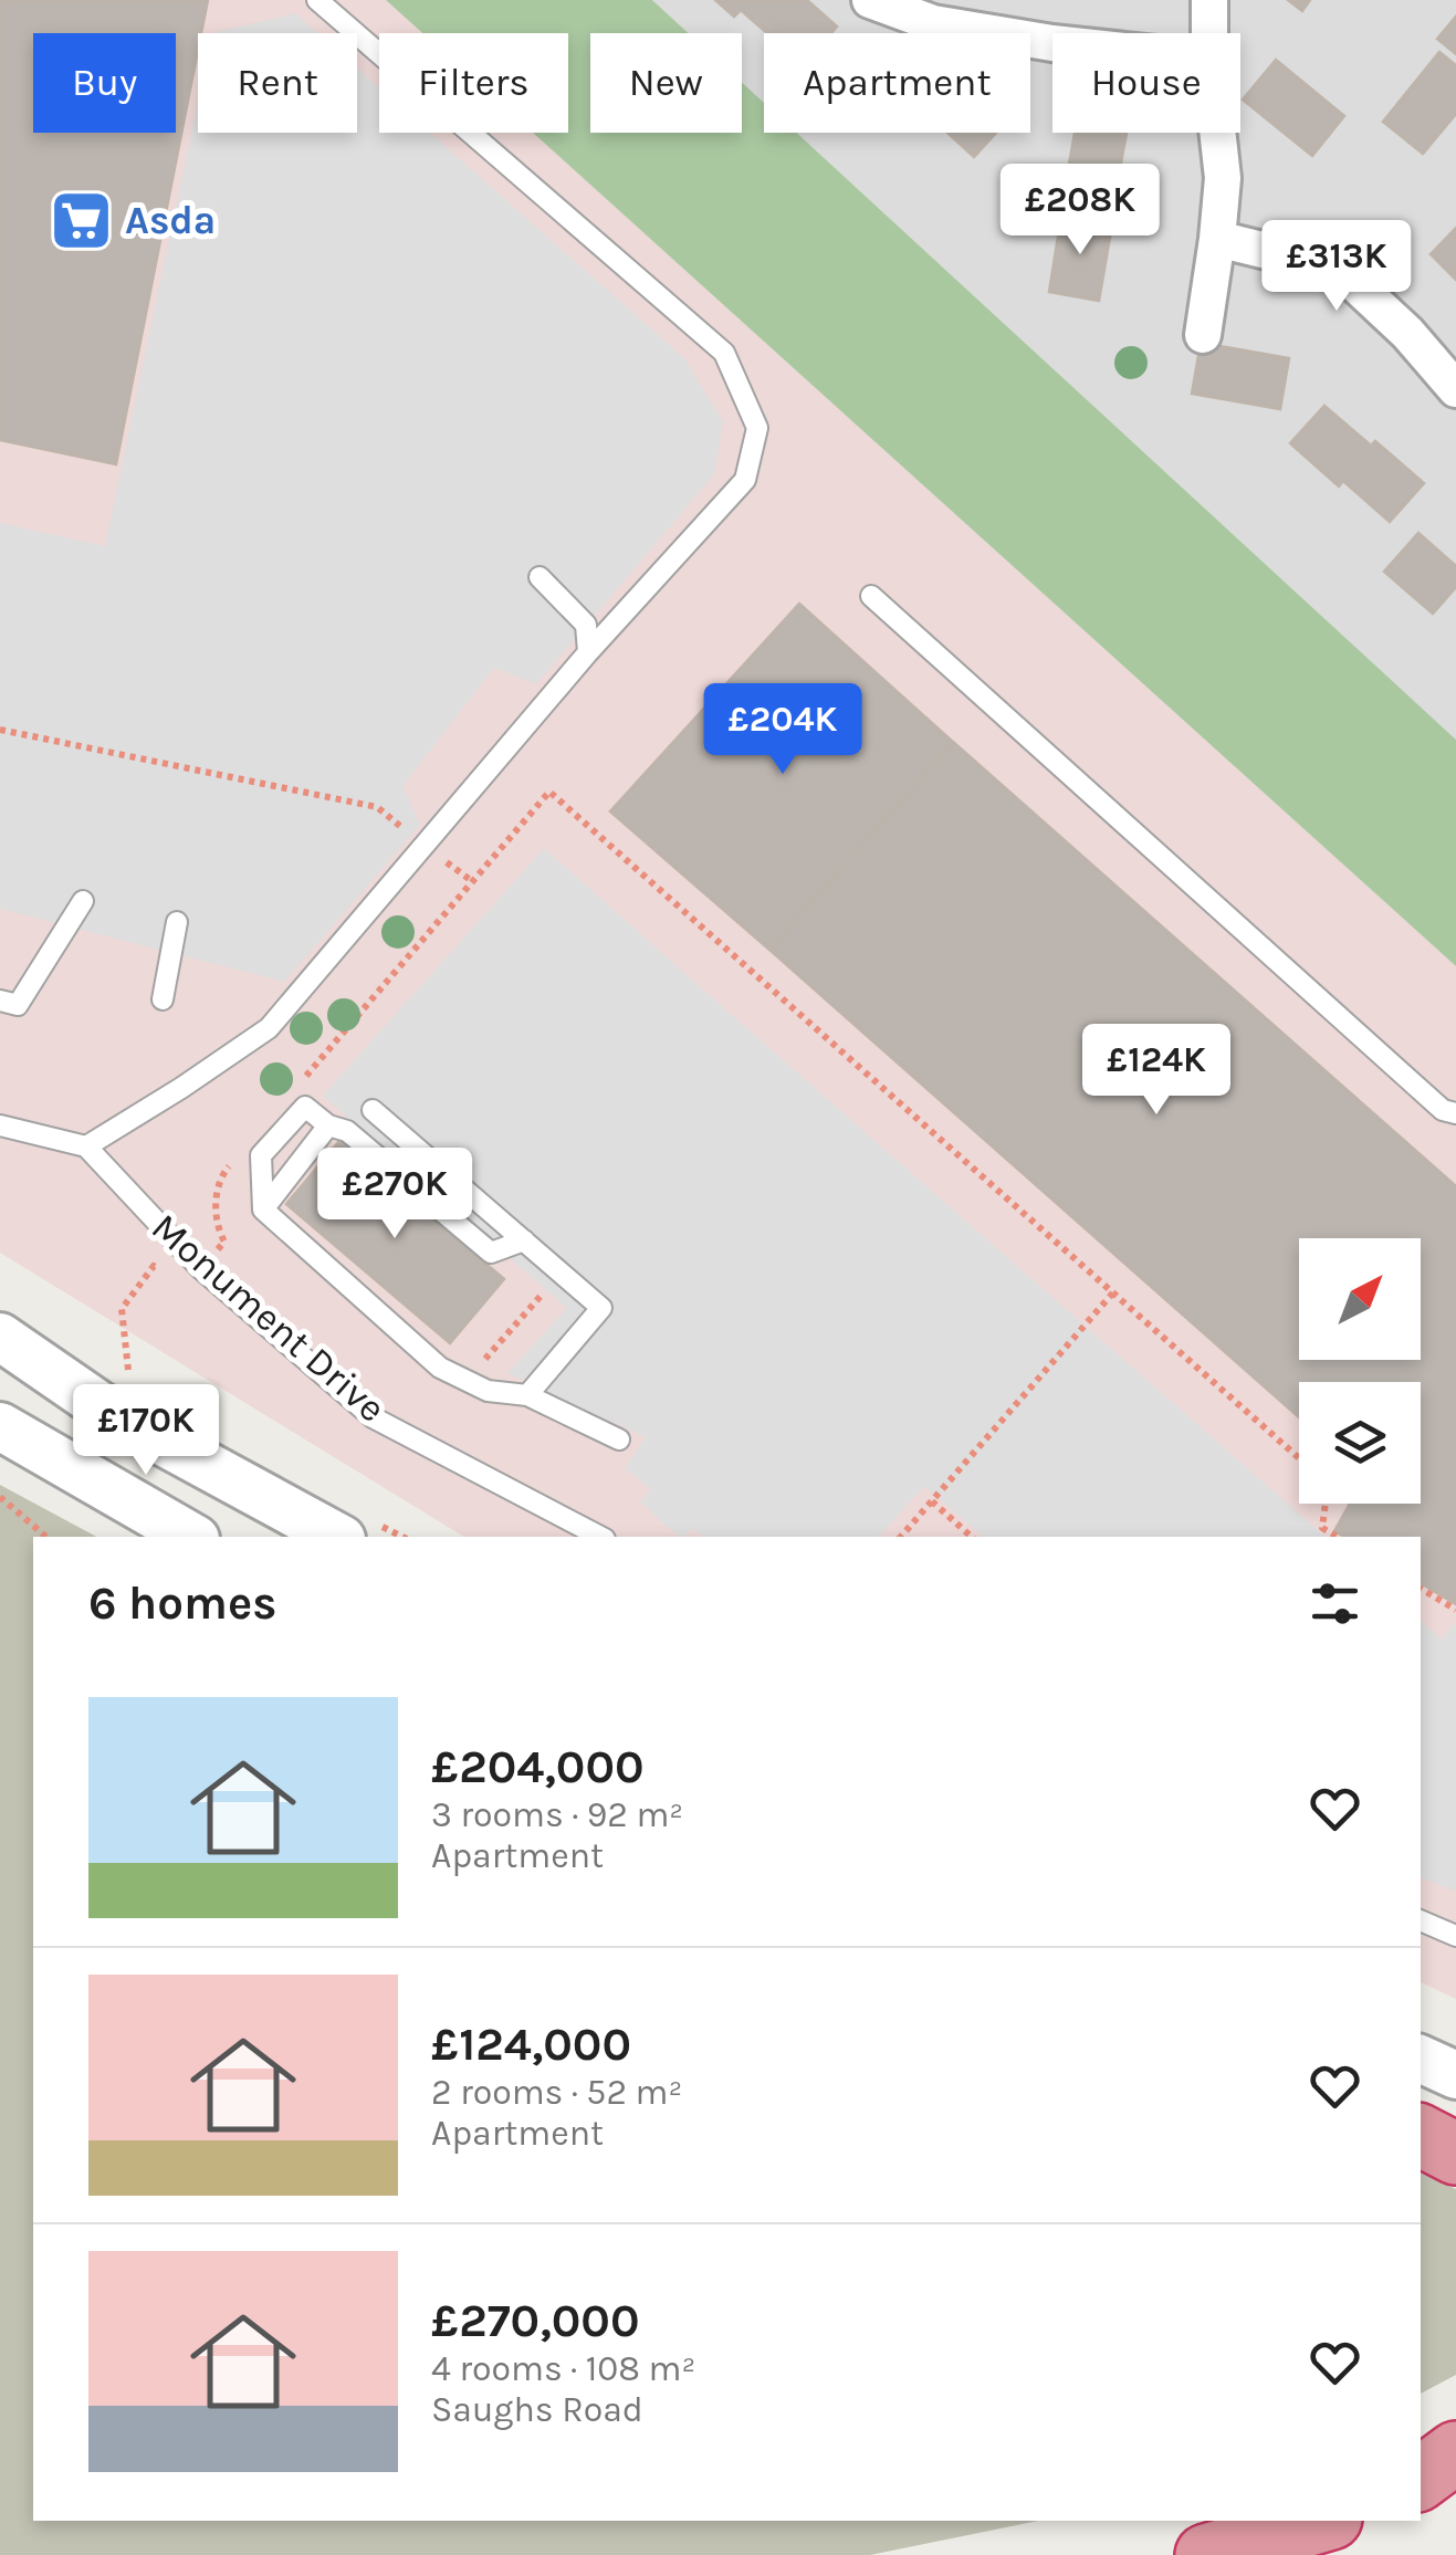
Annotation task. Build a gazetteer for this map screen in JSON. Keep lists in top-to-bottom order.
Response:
{
  "streets": {
    "lane": ["Monument Drive"]
  },
  "places": {
    "supermarket": ["Asda"]
  },
  "north": "top right",
  "page": {
    "chip": [
      "Buy",
      "Rent",
      "Filters",
      "New",
      "Apartment",
      "House"
    ],
    "price": [
      "£208K",
      "£313K",
      "£204K",
      "£124K",
      "£270K",
      "£170K"
    ],
    "heading": "6 homes",
    "list": [
      {
        "name": "£204,000",
        "note": "3 rooms · 92 m² · Apartment"
      },
      {
        "name": "£124,000",
        "note": "2 rooms · 52 m² · Apartment"
      },
      {
        "name": "£270,000",
        "note": "4 rooms · 108 m² · Saughs Road"
      }
    ]
  }
}
